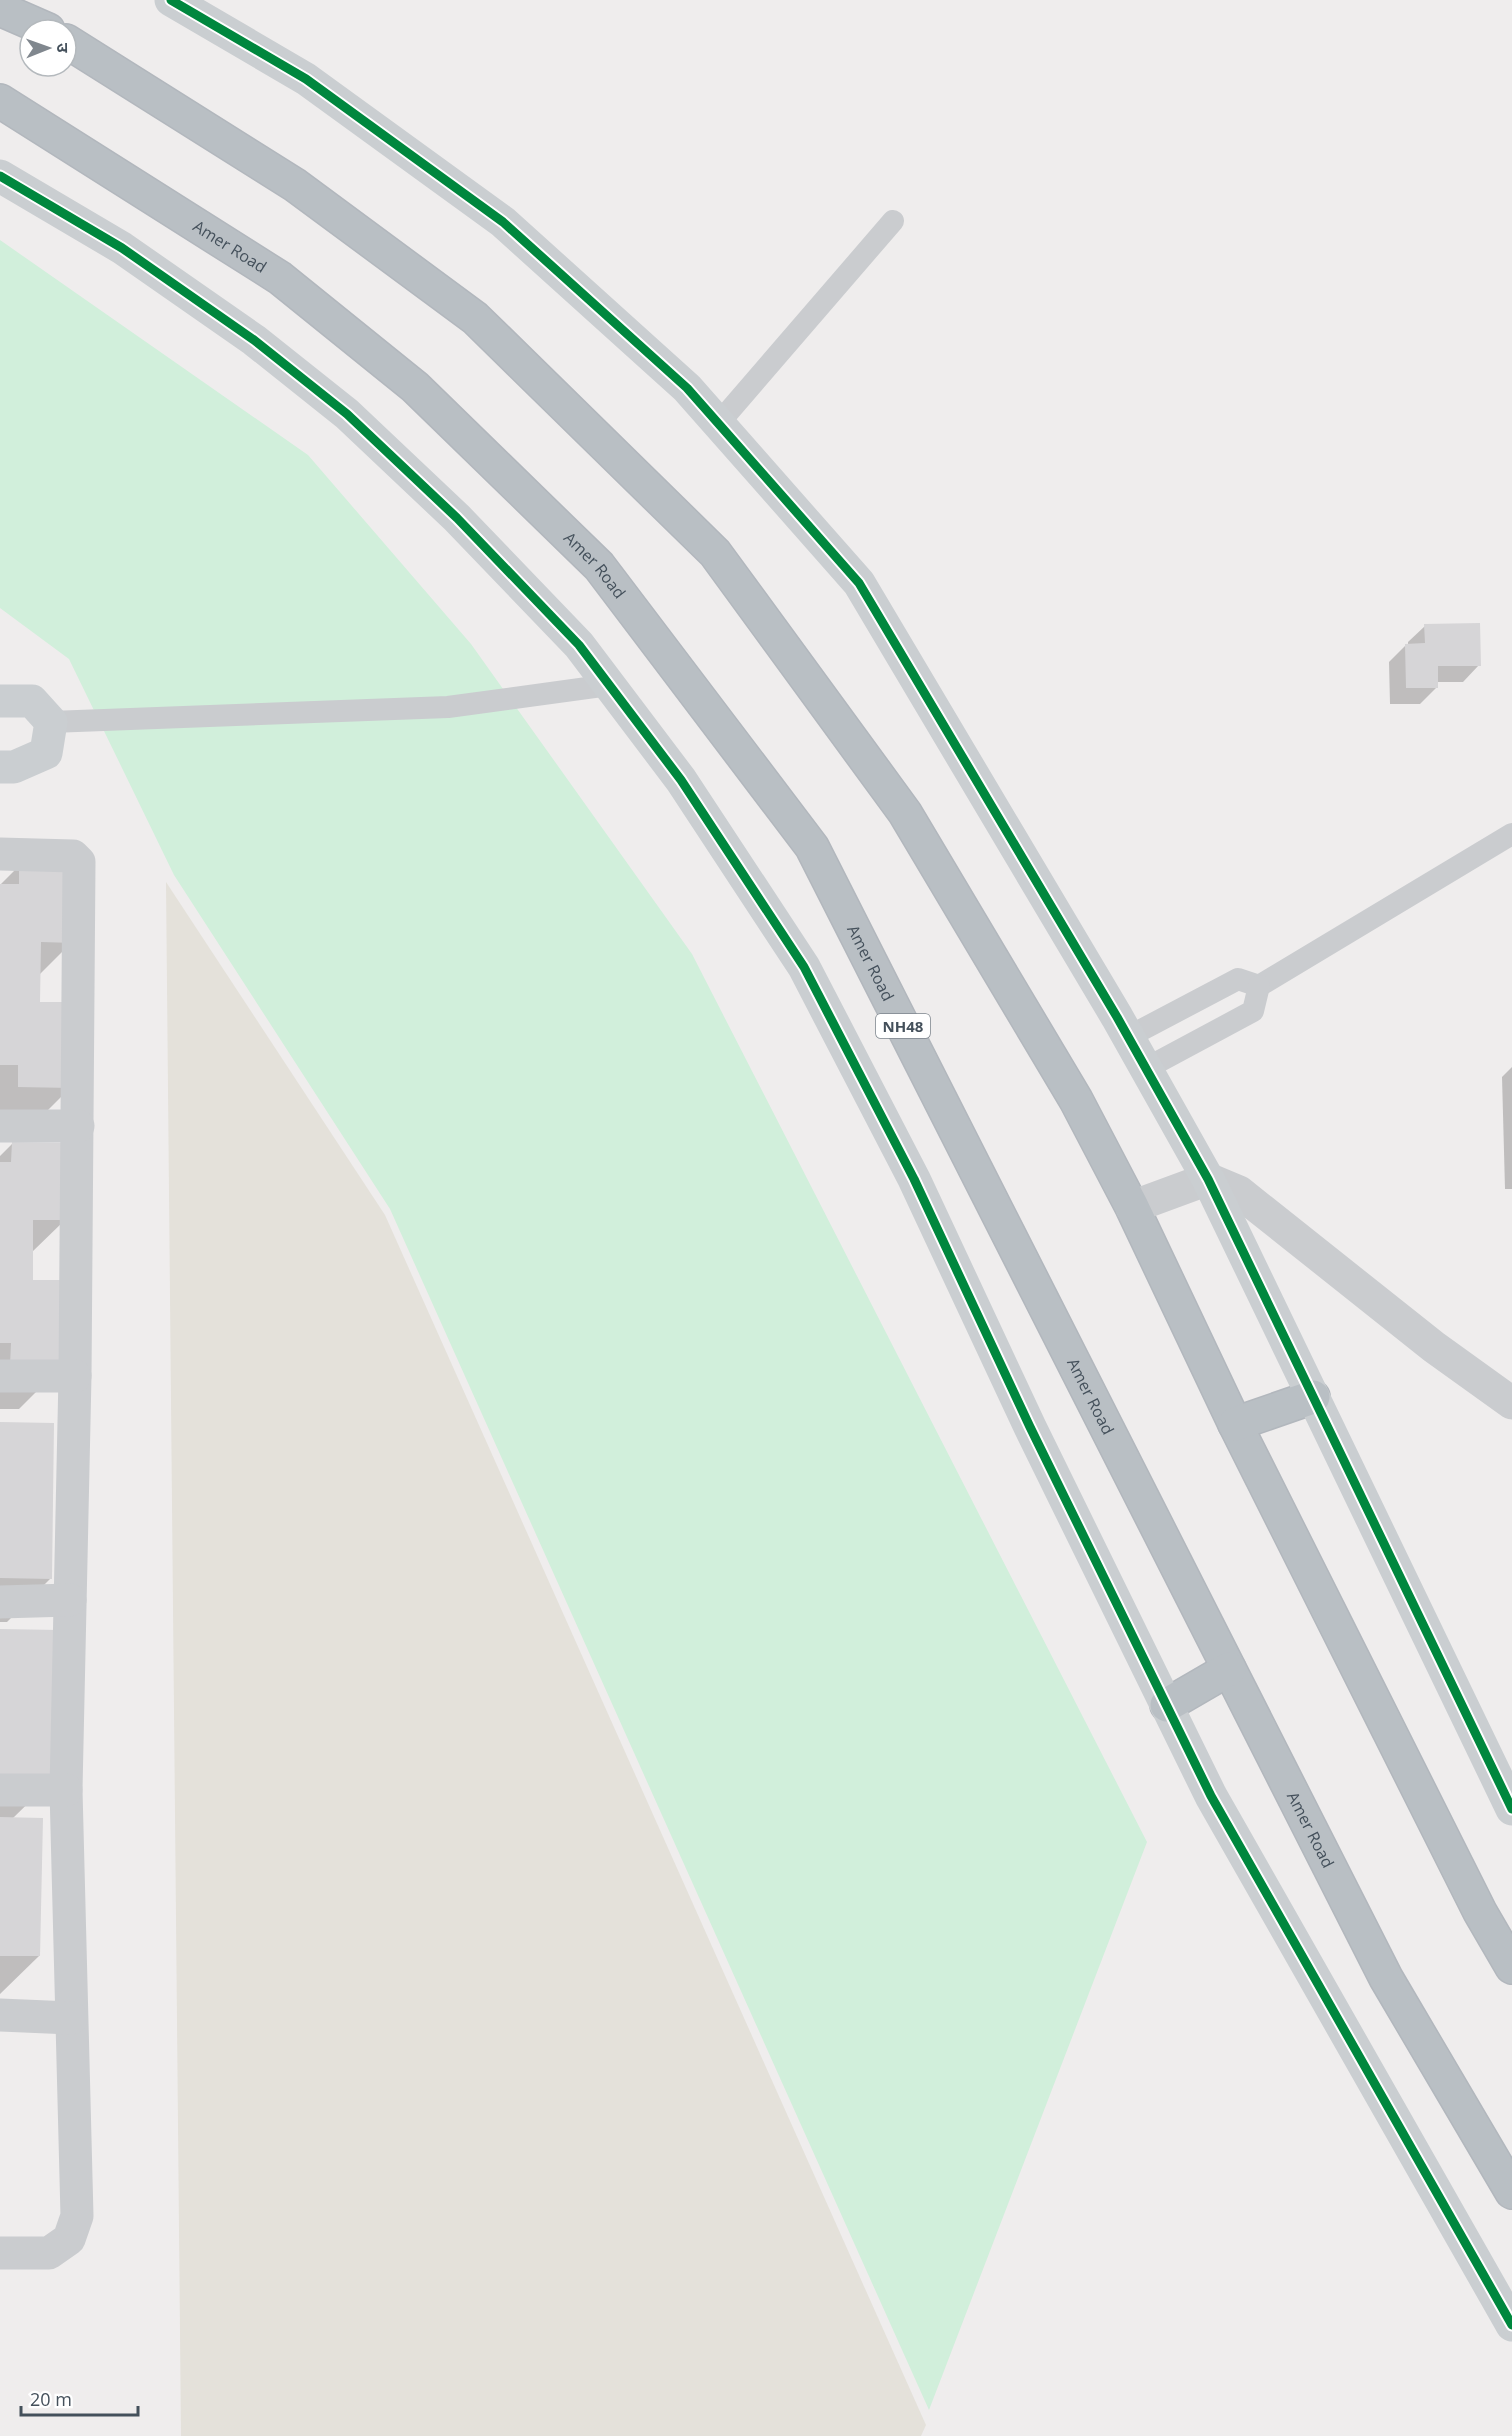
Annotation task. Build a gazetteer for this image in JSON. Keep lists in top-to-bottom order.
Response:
{
  "streets": {
    "highway": ["Amer Road", "NH48"]
  },
  "scale_bar": "20 m",
  "north": "right"
}
